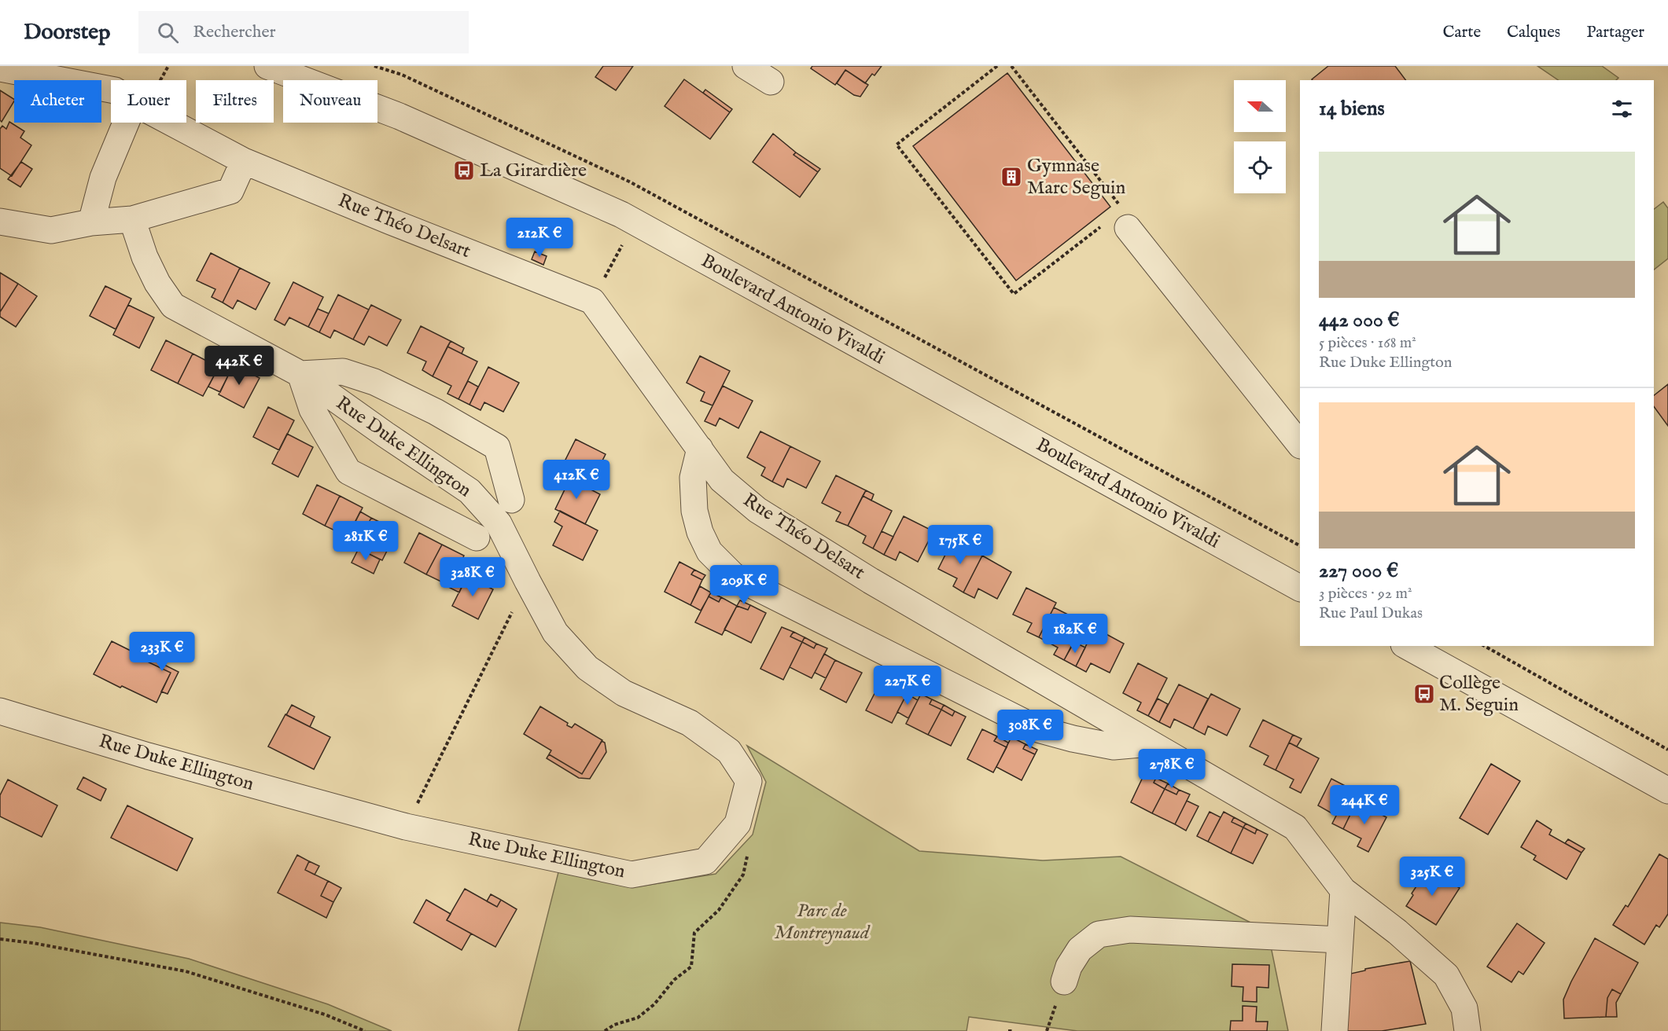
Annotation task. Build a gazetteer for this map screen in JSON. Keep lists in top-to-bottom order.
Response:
{
  "streets": {
    "street": ["Rue Théo Delsart", "Boulevard Antonio Vivaldi", "Rue Duke Ellington"]
  },
  "parks": ["Parc de Montreynaud"],
  "places": {
    "bus stop": ["La Girardière", "Collège M. Seguin"],
    "building": ["Gymnase Marc Seguin"]
  },
  "north": "left",
  "page": {
    "header": "Doorstep",
    "search": "Rechercher",
    "nav": ["Carte", "Calques", "Partager"],
    "chip": [
      "Acheter",
      "Louer",
      "Filtres",
      "Nouveau"
    ],
    "heading": "14 biens",
    "list": [
      {
        "name": "442 000 €",
        "note": "5 pièces · 168 m² · Rue Duke Ellington"
      },
      {
        "name": "227 000 €",
        "note": "3 pièces · 92 m² · Rue Paul Dukas"
      }
    ],
    "price": [
      "212K €",
      "442K €",
      "412K €",
      "281K €",
      "175K €",
      "328K €",
      "209K €",
      "182K €",
      "233K €",
      "227K €",
      "308K €",
      "278K €",
      "244K €",
      "325K €"
    ]
  }
}
